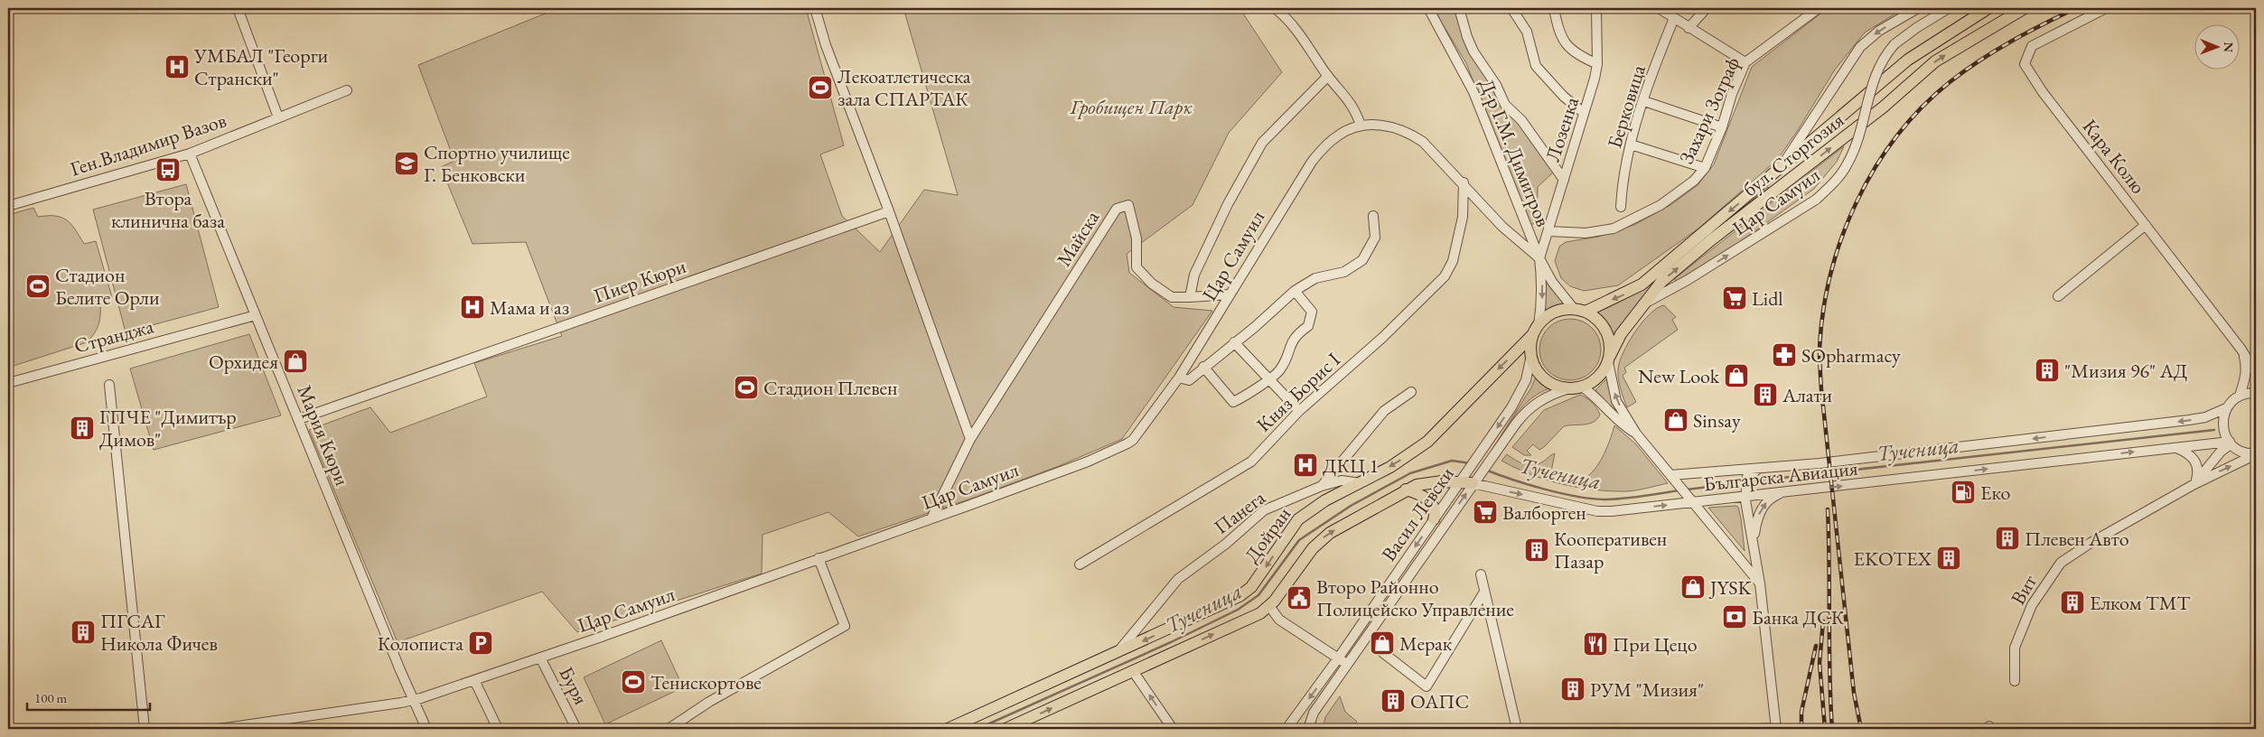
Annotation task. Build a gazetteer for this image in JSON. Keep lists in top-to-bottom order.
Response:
{
  "streets": {
    "main road": ["бул. Сторгозия", "Дойран"],
    "street": [
      "Берковица",
      "Захари Зограф",
      "Лозенка",
      "Ген.Владимир Вазов",
      "Д-р Г.М. Димитров",
      "Кара Колю",
      "Цар Самуил",
      "Майска",
      "Пиер Кюри",
      "Странджа",
      "Княз Борис I",
      "Мария Кюри",
      "Българска Авиация",
      "Панега",
      "Васил Левски",
      "Вит",
      "Буря"
    ]
  },
  "crossings": [
    ["Захари Зограф", "Лозенка"],
    ["Лозенка", "Д-р Г.М. Димитров"],
    ["Лозенка", "Цар Самуил"],
    ["Ген.Владимир Вазов", "Мария Кюри"],
    ["Д-р Г.М. Димитров", "бул. Сторгозия"],
    ["Д-р Г.М. Димитров", "Цар Самуил"],
    ["Д-р Г.М. Димитров", "Васил Левски"],
    ["Д-р Г.М. Димитров", "Дойран"],
    ["бул. Сторгозия", "Цар Самуил"],
    ["бул. Сторгозия", "Васил Левски"],
    ["бул. Сторгозия", "Дойран"],
    ["Кара Колю", "Българска Авиация"],
    ["Цар Самуил", "Майска"],
    ["Цар Самуил", "Княз Борис I"],
    ["Цар Самуил", "Мария Кюри"],
    ["Цар Самуил", "Буря"],
    ["Пиер Кюри", "Мария Кюри"],
    ["Странджа", "Мария Кюри"],
    ["Българска Авиация", "Васил Левски"],
    ["Българска Авиация", "Вит"],
    ["Панега", "Дойран"],
    ["Васил Левски", "Дойран"]
  ],
  "water": ["Тученица"],
  "parks": ["Гробищен Парк"],
  "places": {
    "hospital": ["УМБАЛ \"Георги Странски\"", "Мама и аз", "ДКЦ 1"],
    "sports": [
      "Лекоатлетическа зала СПАРТАК",
      "Стадион Белите Орли",
      "Стадион Плевен",
      "Тенискортове"
    ],
    "school or university": ["Спортно училище Г. Бенковски"],
    "bus stop": ["Втора клинична база"],
    "supermarket": ["Lidl", "Валборген"],
    "pharmacy": ["SOpharmacy"],
    "shop": [
      "Орхидея",
      "New Look",
      "Sinsay",
      "JYSK",
      "Мерак"
    ],
    "building": [
      "\"Мизия 96\" АД",
      "Алати",
      "ГПЧЕ \"Димитър Димов\"",
      "Плевен Авто",
      "Кооперативен Пазар",
      "EKOTEX",
      "Елком ТМТ",
      "ПГСАГ Никола Фичев",
      "РУМ \"Мизия\"",
      "ОАПС"
    ],
    "fuel station": ["Еко"],
    "public building": ["Второ Районно Полицейско Управление"],
    "bank": ["Банка ДСК"],
    "parking": ["Колописта"],
    "restaurant": ["При Цецо"]
  },
  "scale_bar": "100 m",
  "north": "right"
}
